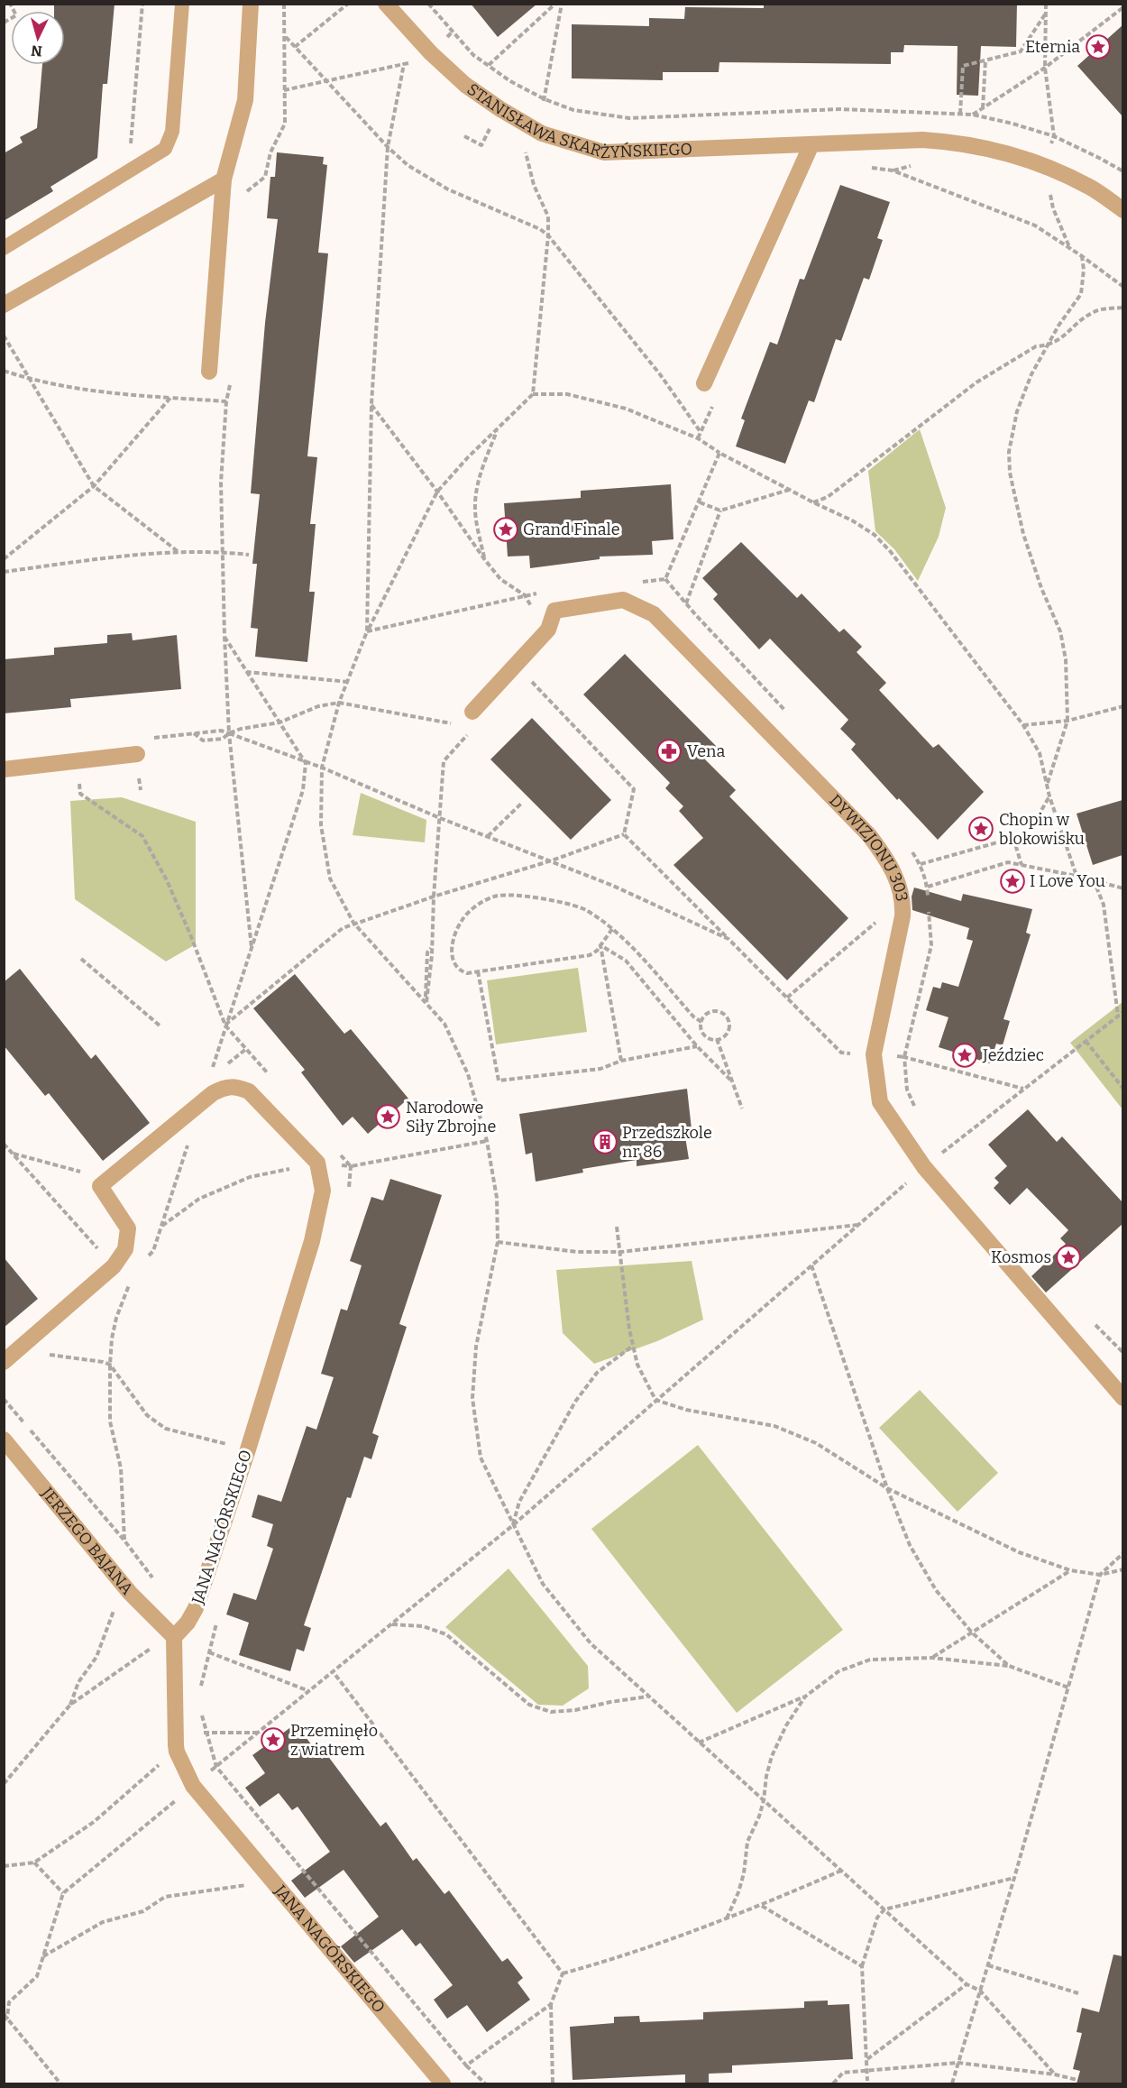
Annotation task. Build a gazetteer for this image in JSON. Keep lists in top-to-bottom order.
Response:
{
  "streets": {
    "street": [
      "STANISŁAWA SKARŻYŃSKIEGO",
      "DYWIZJONU 303",
      "JANA NAGÓRSKIEGO",
      "JERZEGO BAJANA"
    ]
  },
  "crossings": [
    ["JANA NAGÓRSKIEGO", "JERZEGO BAJANA"]
  ],
  "places": {
    "place": [
      "Eternia",
      "Grand Finale",
      "Chopin w blokowisku",
      "I Love You",
      "Jeździec",
      "Narodowe Siły Zbrojne",
      "Kosmos",
      "Przeminęło z wiatrem"
    ],
    "pharmacy": ["Vena"],
    "building": ["Przedszkole nr 86"]
  },
  "north": "bottom"
}
